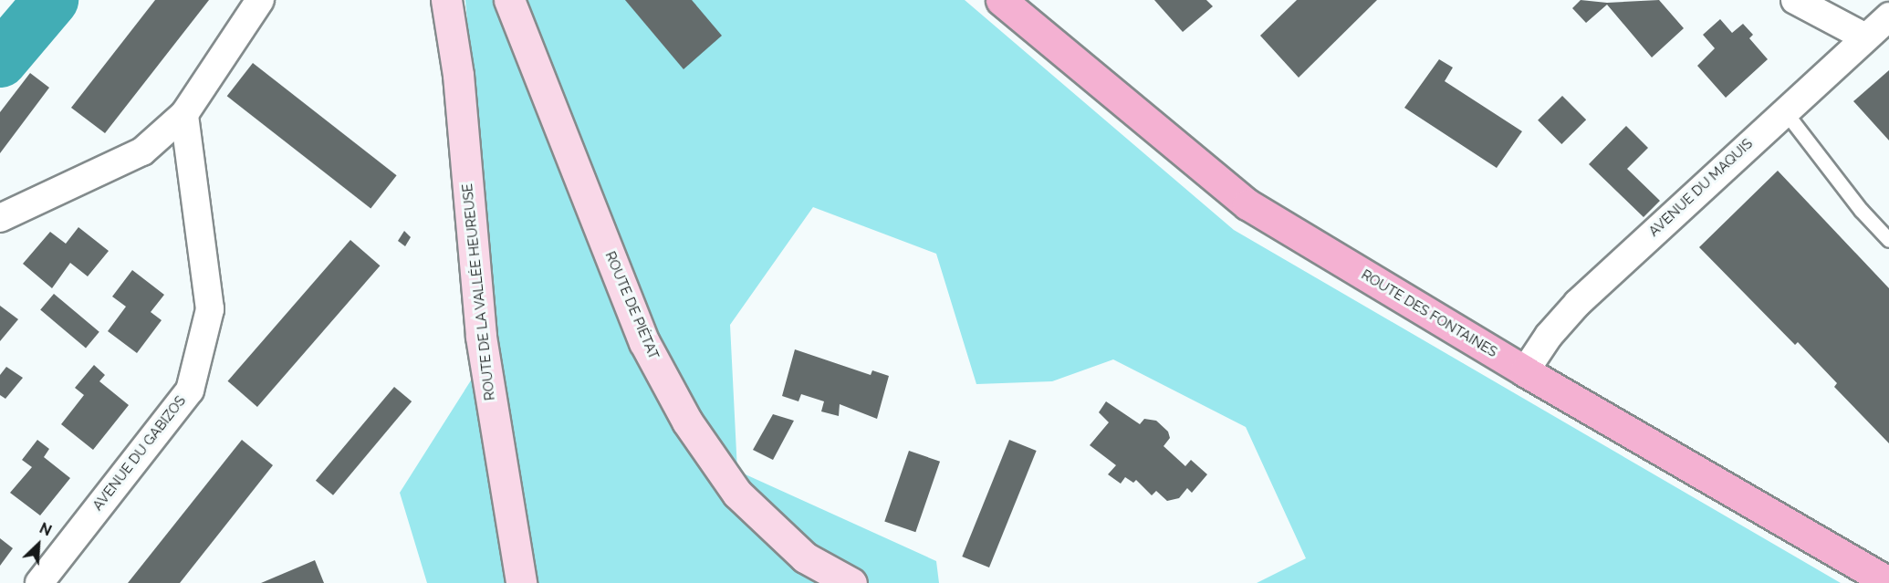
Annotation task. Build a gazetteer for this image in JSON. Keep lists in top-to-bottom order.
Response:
{
  "streets": {
    "main road": ["ROUTE DES FONTAINES"],
    "street": [
      "AVENUE DU MAQUIS",
      "ROUTE DE LA VALLÉE HEUREUSE",
      "ROUTE DE PIÉTAT",
      "AVENUE DU GABIZOS"
    ]
  },
  "crossings": [
    ["AVENUE DU MAQUIS", "ROUTE DES FONTAINES"]
  ],
  "north": "top right"
}
